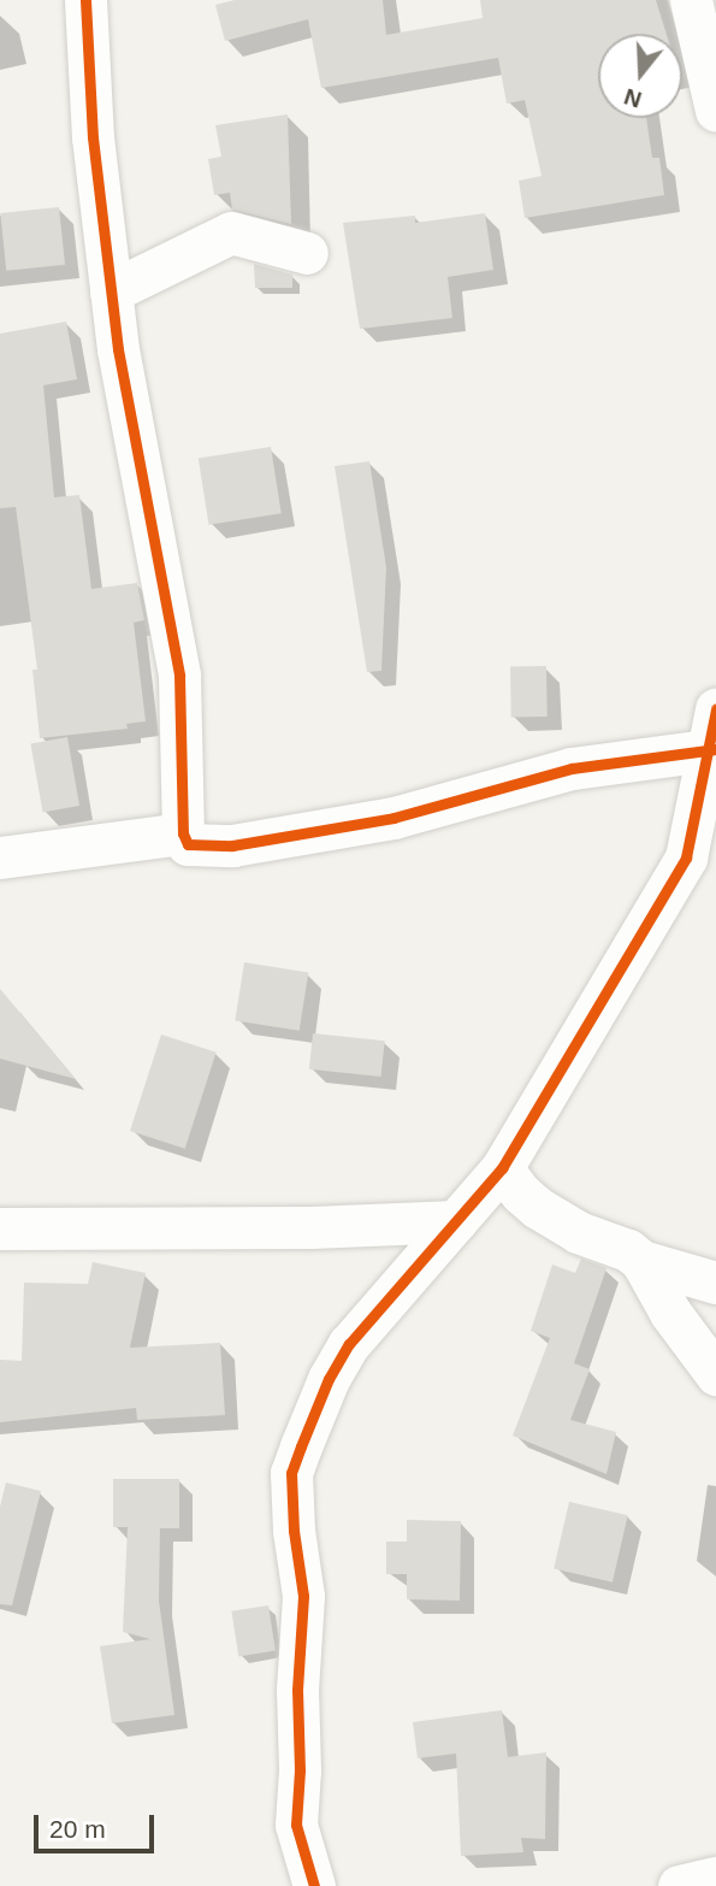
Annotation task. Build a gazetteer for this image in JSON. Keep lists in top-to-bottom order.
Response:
{
  "scale_bar": "20 m",
  "north": "bottom"
}
